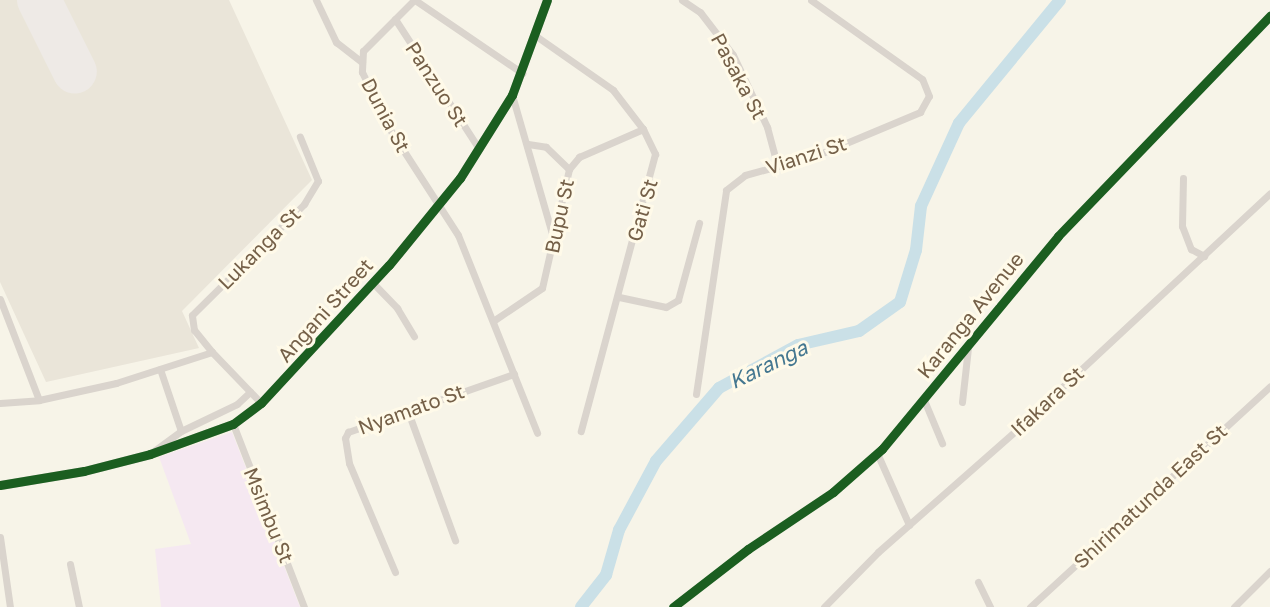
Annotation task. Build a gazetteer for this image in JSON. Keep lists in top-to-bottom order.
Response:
{
  "streets": {
    "street": [
      "Pasaka St",
      "Panzuo St",
      "Dunia St",
      "Vianzi St",
      "Gati St",
      "Bupu St",
      "Lukanga St",
      "Angani Street",
      "Karanga Avenue",
      "Ifakara St",
      "Nyamato St",
      "Shirimatunda East St",
      "Msimbu St"
    ]
  },
  "crossings": [
    ["Pasaka St", "Vianzi St"],
    ["Panzuo St", "Dunia St"],
    ["Panzuo St", "Angani Street"],
    ["Dunia St", "Angani Street"],
    ["Gati St", "Bupu St"],
    ["Gati St", "Angani Street"],
    ["Angani Street", "Msimbu St"]
  ],
  "water": ["Karanga"]
}
